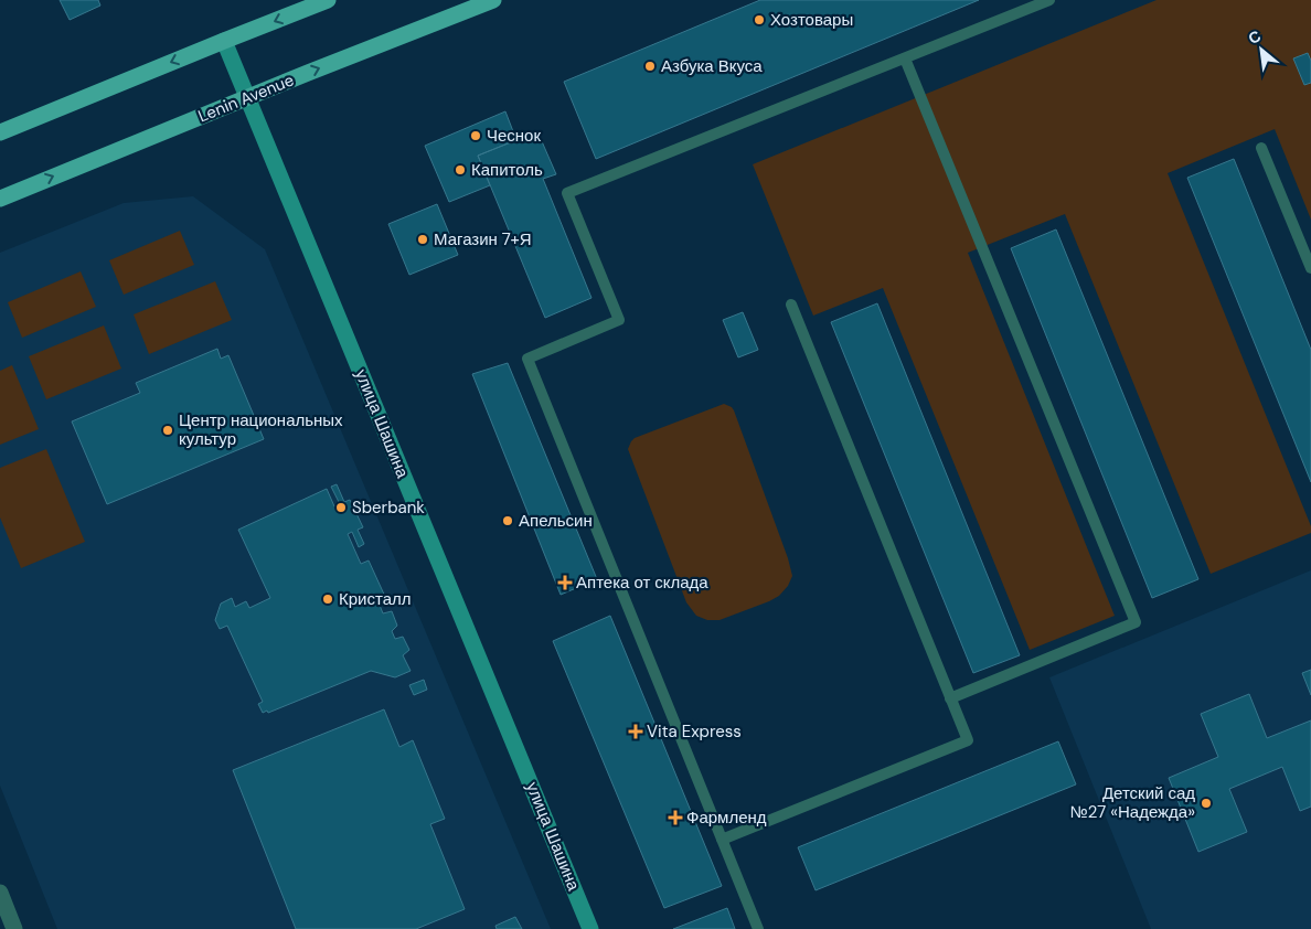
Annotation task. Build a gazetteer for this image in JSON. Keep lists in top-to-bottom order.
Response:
{
  "streets": {
    "main road": ["Lenin Avenue"],
    "street": ["улица Шашина"]
  },
  "crossings": [
    ["Lenin Avenue", "улица Шашина"]
  ],
  "places": {
    "other": [
      "Хозтовары",
      "Азбука Вкуса",
      "Чеснок",
      "Капитоль",
      "Магазин 7+Я",
      "Центр национальных культур",
      "Sberbank",
      "Апельсин",
      "Кристалл",
      "Детский сад №27 «Надежда»"
    ],
    "health": ["Аптека от склада", "Vita Express", "Фармленд"]
  },
  "north": "top left"
}
